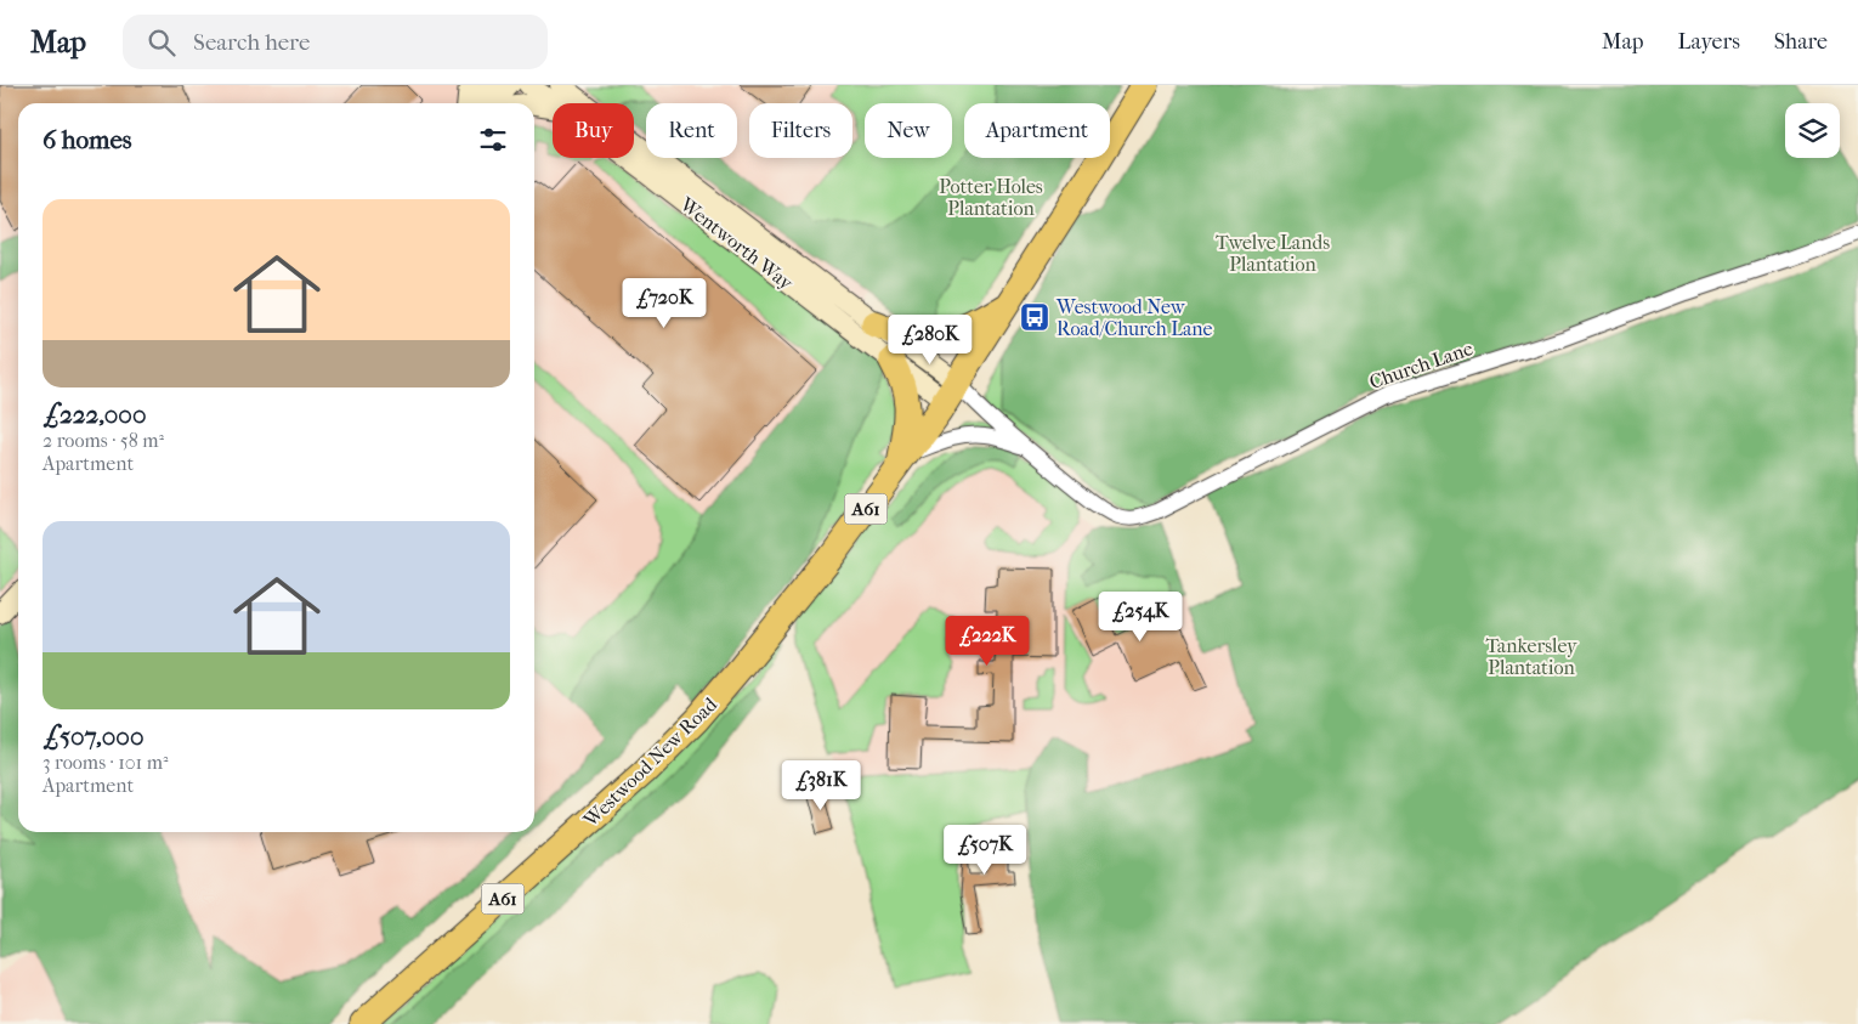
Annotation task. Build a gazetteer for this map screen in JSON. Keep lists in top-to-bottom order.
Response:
{
  "streets": {
    "highway": ["A61", "Westwood New Road"],
    "street": ["Wentworth Way", "Church Lane"]
  },
  "crossings": [
    ["Wentworth Way", "Church Lane"],
    ["Wentworth Way", "Westwood New Road"],
    ["Church Lane", "Westwood New Road"]
  ],
  "parks": ["Potter Holes Plantation", "Twelve Lands Plantation", "Tankersley Plantation"],
  "places": {
    "bus stop": ["Westwood New Road/Church Lane"]
  },
  "page": {
    "header": "Map",
    "search": "Search here",
    "nav": ["Map", "Layers", "Share"],
    "chip": [
      "Buy",
      "Rent",
      "Filters",
      "New",
      "Apartment"
    ],
    "heading": "6 homes",
    "list": [
      {
        "name": "£222,000",
        "note": "2 rooms · 58 m² · Apartment"
      },
      {
        "name": "£507,000",
        "note": "3 rooms · 101 m² · Apartment"
      }
    ],
    "price": [
      "£720K",
      "£280K",
      "£254K",
      "£222K",
      "£381K",
      "£507K"
    ]
  }
}
